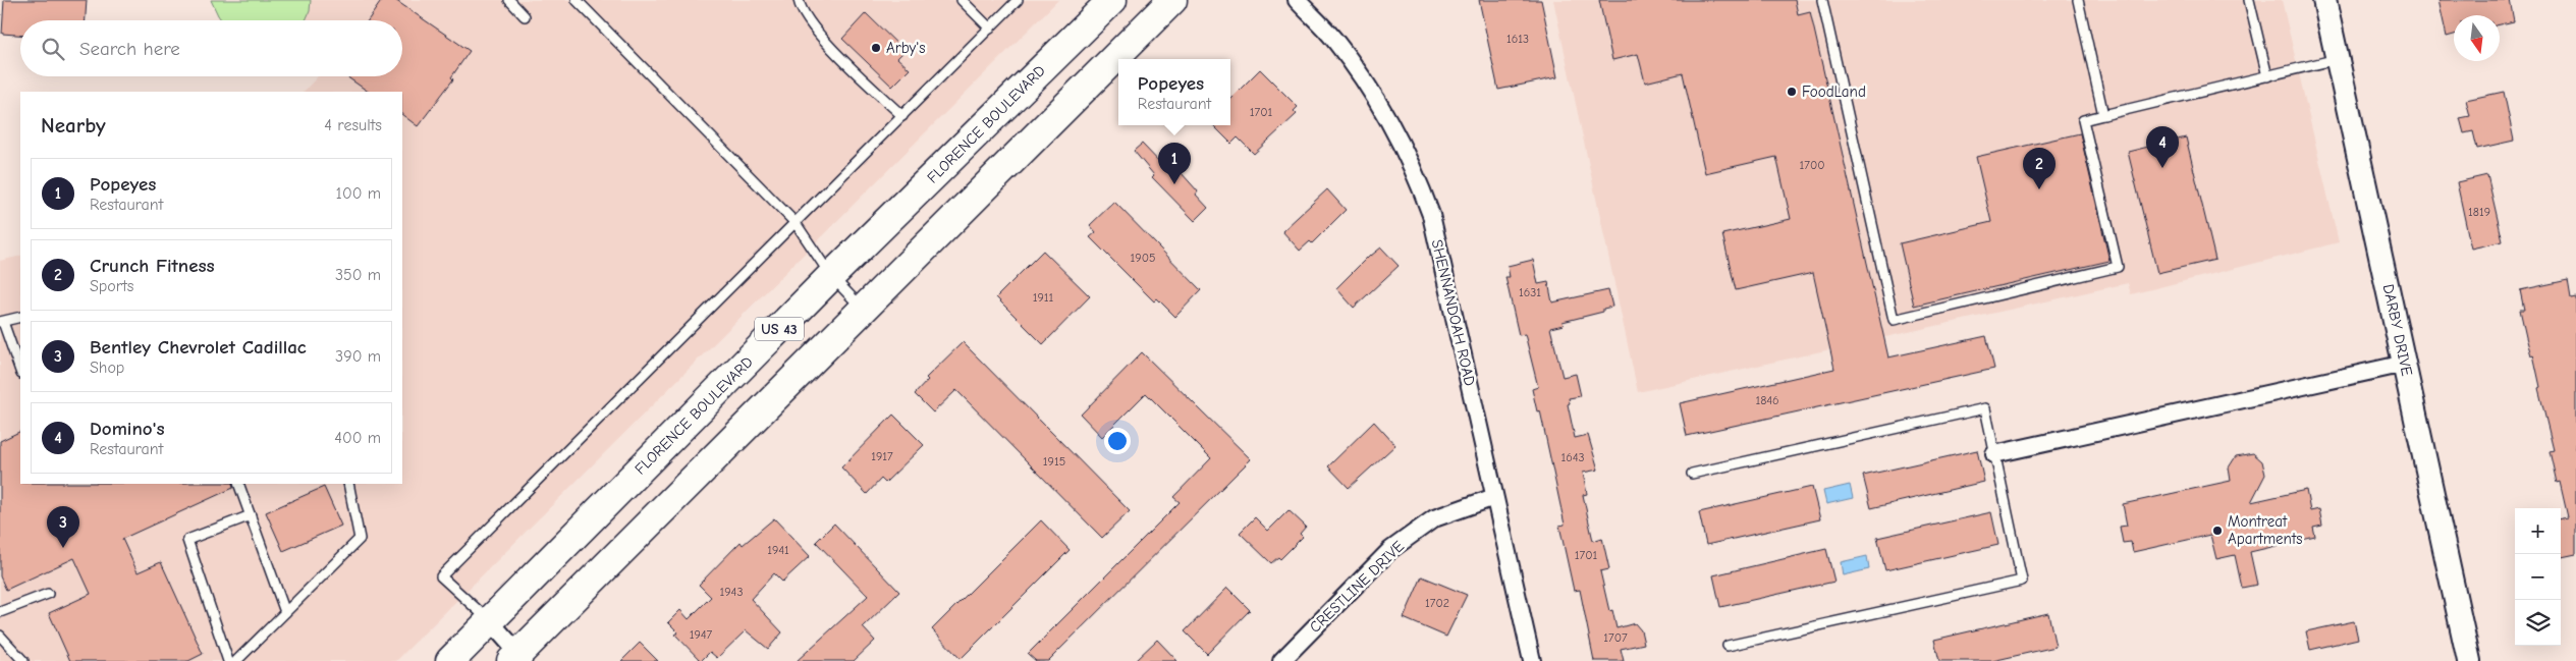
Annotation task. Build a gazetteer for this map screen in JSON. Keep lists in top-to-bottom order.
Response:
{
  "streets": {
    "highway": ["FLORENCE BOULEVARD", "US 43"],
    "main road": ["DARBY DRIVE"],
    "street": ["SHENNANDOAH ROAD", "CRESTLINE DRIVE"]
  },
  "crossings": [
    ["SHENNANDOAH ROAD", "CRESTLINE DRIVE"]
  ],
  "places": ["Arby's", "FoodLand", "Montreat Apartments"],
  "house_numbers": [
    "1613",
    "1701",
    "1700",
    "1819",
    "1905",
    "1631",
    "1911",
    "1846",
    "1917",
    "1643",
    "1915",
    "1941",
    "1701",
    "1943",
    "1702",
    "1947",
    "1707"
  ],
  "north": "bottom",
  "page": {
    "search": "Search here",
    "popup": ["Popeyes", "Restaurant"],
    "heading": ["Nearby", "4 results"],
    "pins": [
      "4",
      "1",
      "2",
      "3"
    ],
    "list": [
      {
        "mark": "1",
        "name": "Popeyes",
        "note": "Restaurant",
        "value": "100 m"
      },
      {
        "mark": "2",
        "name": "Crunch Fitness",
        "note": "Sports",
        "value": "350 m"
      },
      {
        "mark": "3",
        "name": "Bentley Chevrolet Cadillac",
        "note": "Shop",
        "value": "390 m"
      },
      {
        "mark": "4",
        "name": "Domino's",
        "note": "Restaurant",
        "value": "400 m"
      }
    ],
    "map_buttons": ["+", "−"]
  }
}
